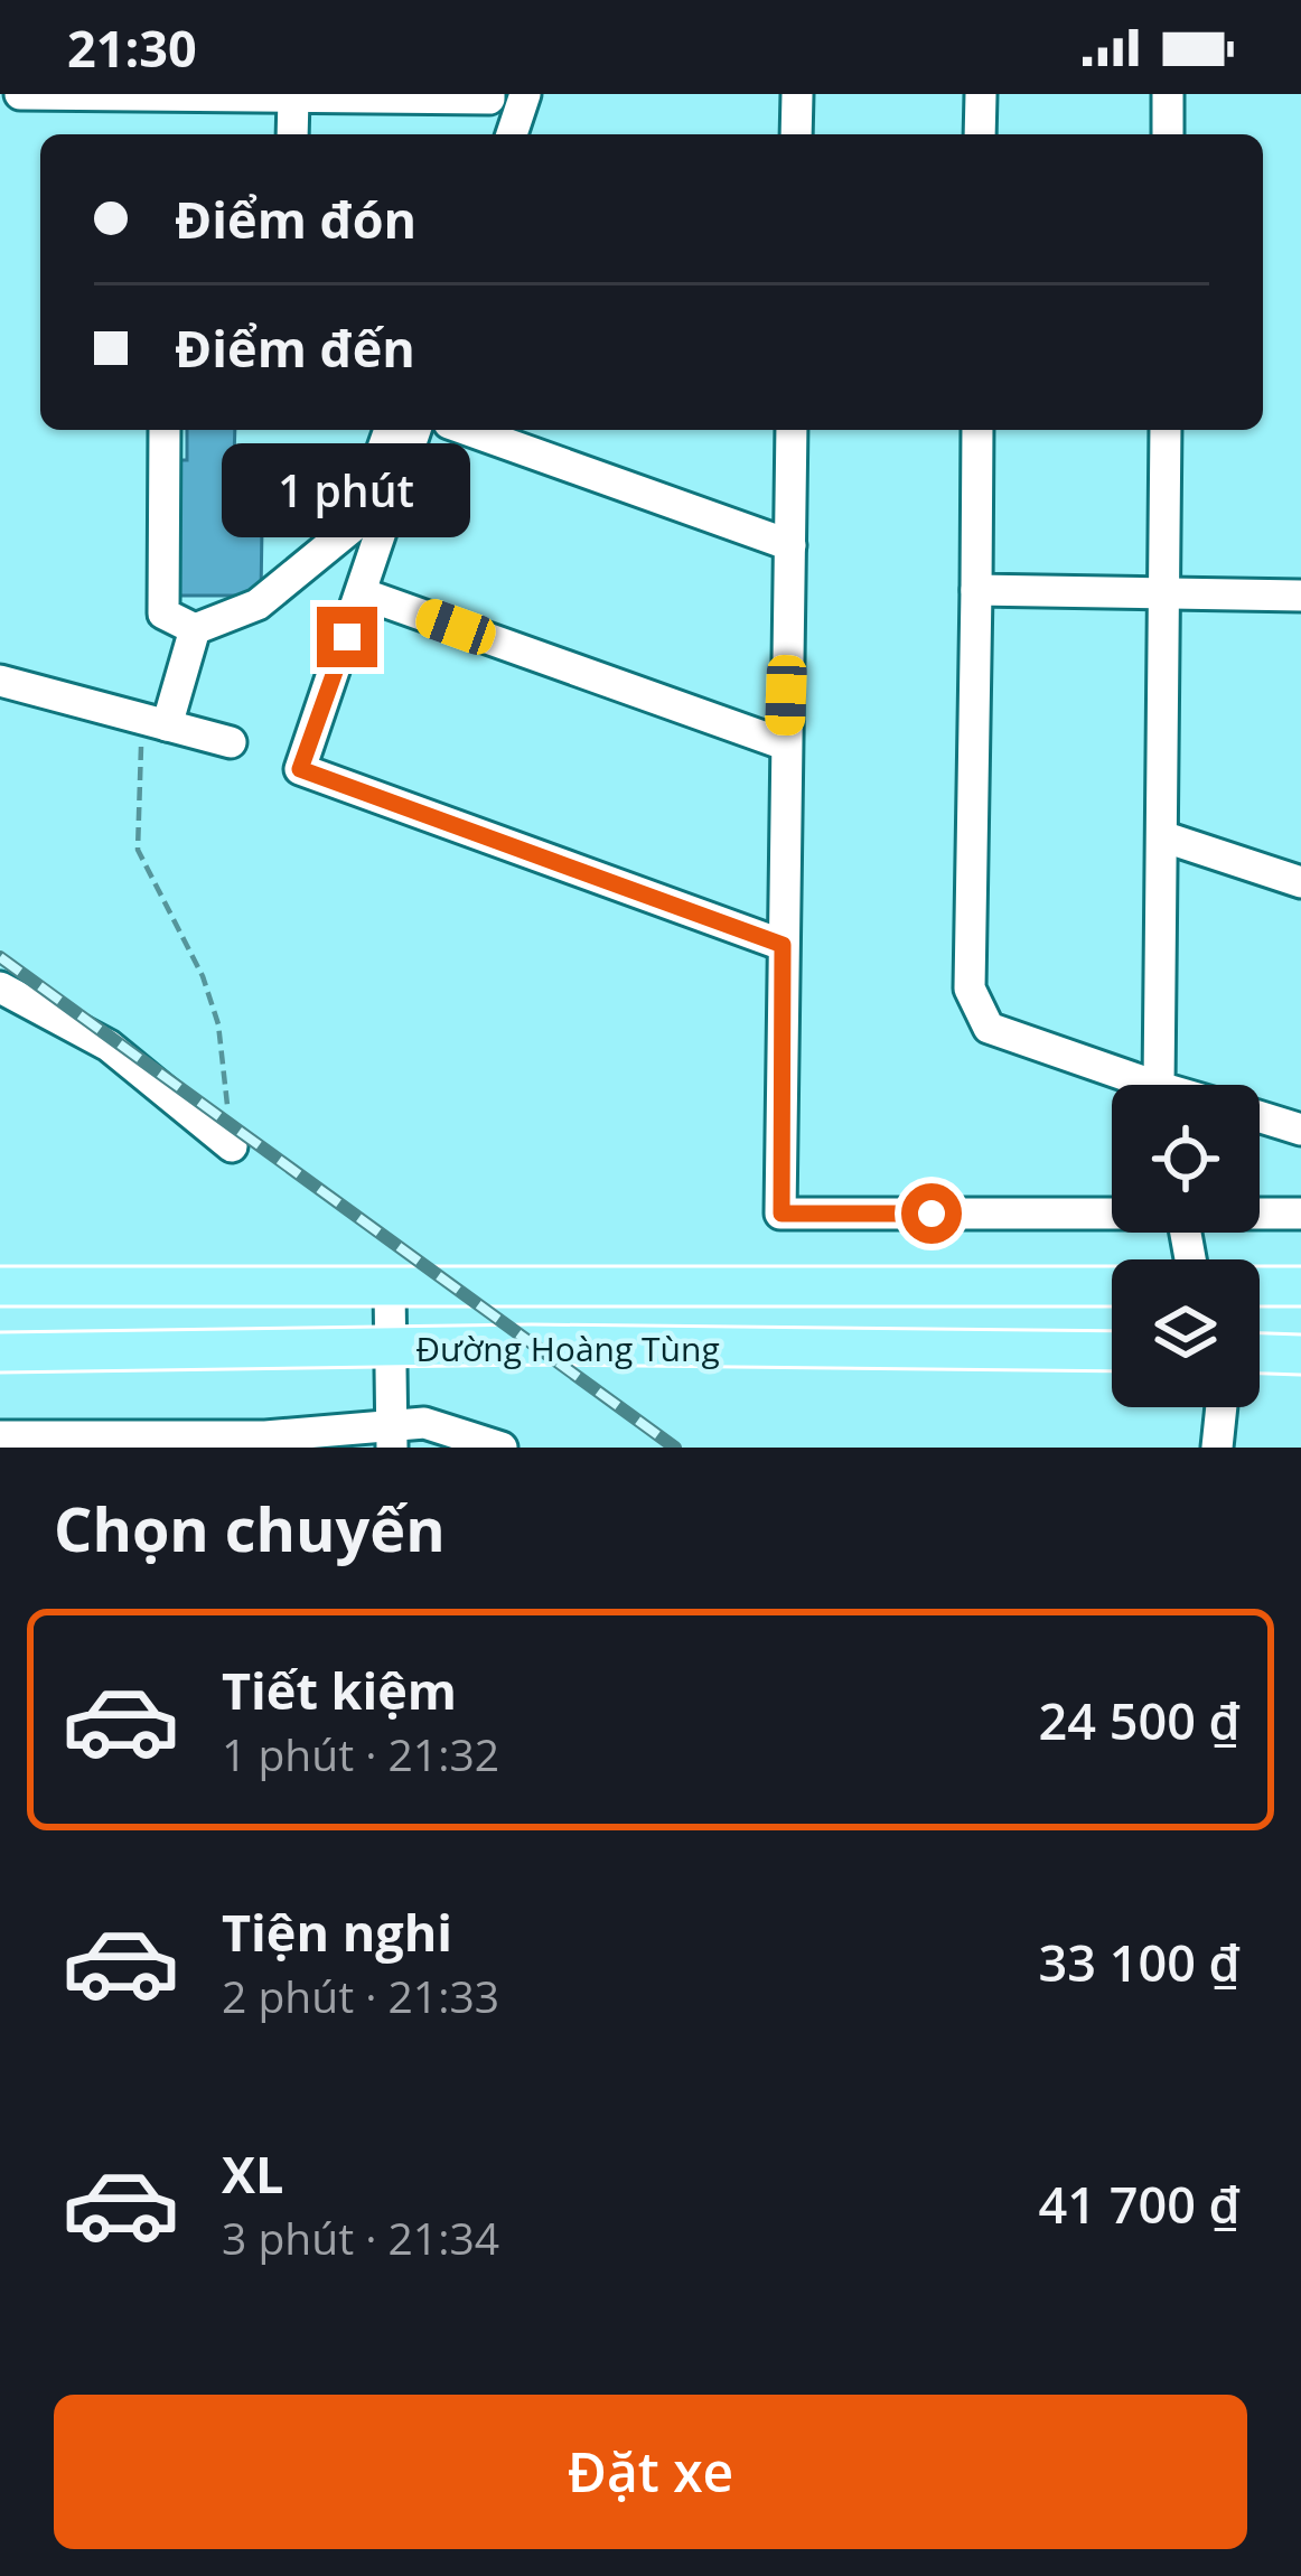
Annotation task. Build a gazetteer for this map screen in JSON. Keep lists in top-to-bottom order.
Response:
{
  "streets": {
    "main road": ["Đường Hoàng Tùng"]
  },
  "page": {
    "status": "21:30",
    "banner": ["Điểm đón", "Điểm đến"],
    "bubble": "1 phút",
    "heading": "Chọn chuyến",
    "list": [
      {
        "name": "Tiết kiệm",
        "note": "1 phút · 21:32",
        "value": "24 500 ₫"
      },
      {
        "name": "Tiện nghi",
        "note": "2 phút · 21:33",
        "value": "33 100 ₫"
      },
      {
        "name": "XL",
        "note": "3 phút · 21:34",
        "value": "41 700 ₫"
      }
    ],
    "buttons": "Đặt xe"
  }
}
